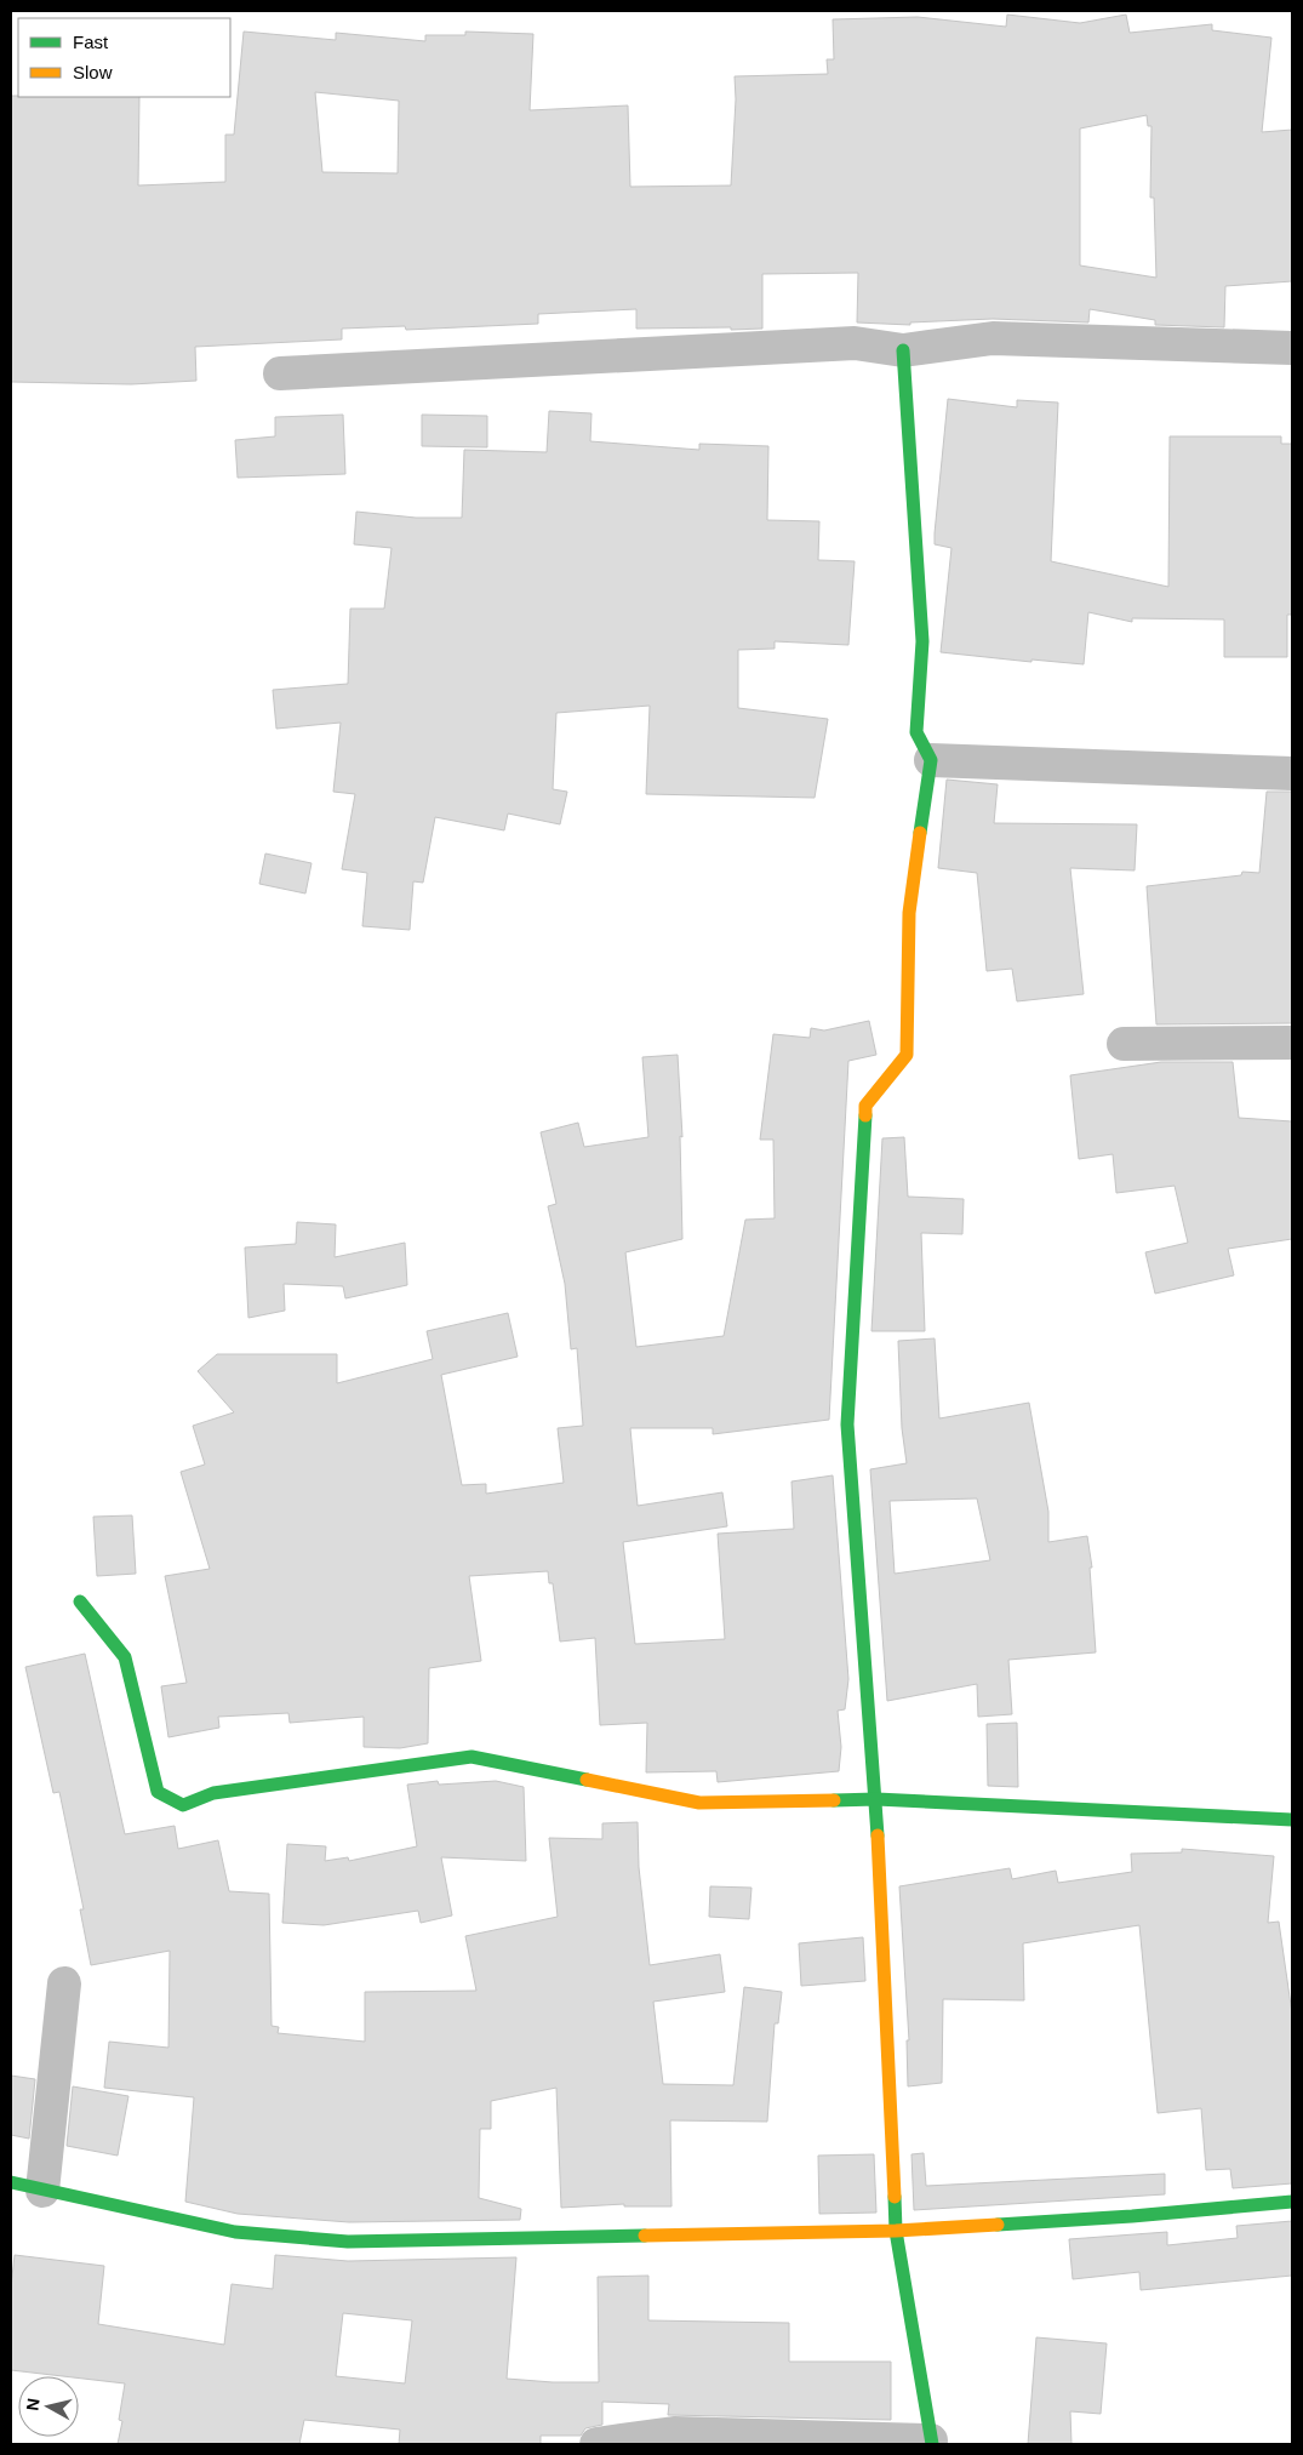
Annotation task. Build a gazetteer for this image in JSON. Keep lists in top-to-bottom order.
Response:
{
  "legend": ["Fast", "Slow"],
  "north": "left"
}
